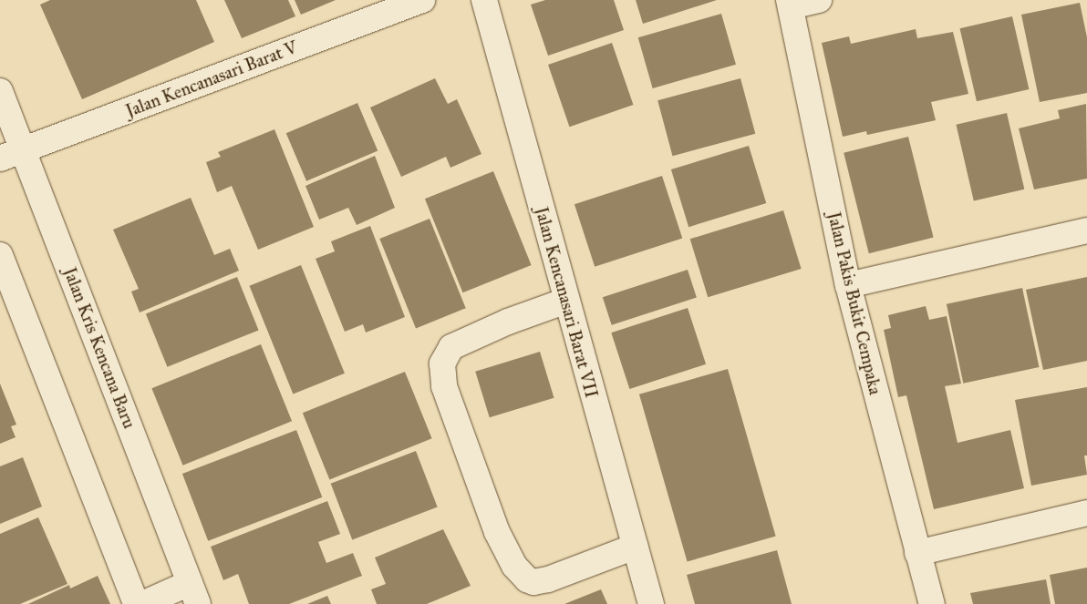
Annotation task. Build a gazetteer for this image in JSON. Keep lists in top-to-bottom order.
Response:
{
  "streets": {
    "street": [
      "Jalan Kencanasari Barat V",
      "Jalan Kencanasari Barat VII",
      "Jalan Pakis Bukit Cempaka",
      "Jalan Kris Kencana Baru"
    ]
  },
  "crossings": [
    ["Jalan Kencanasari Barat V", "Jalan Kris Kencana Baru"]
  ]
}
